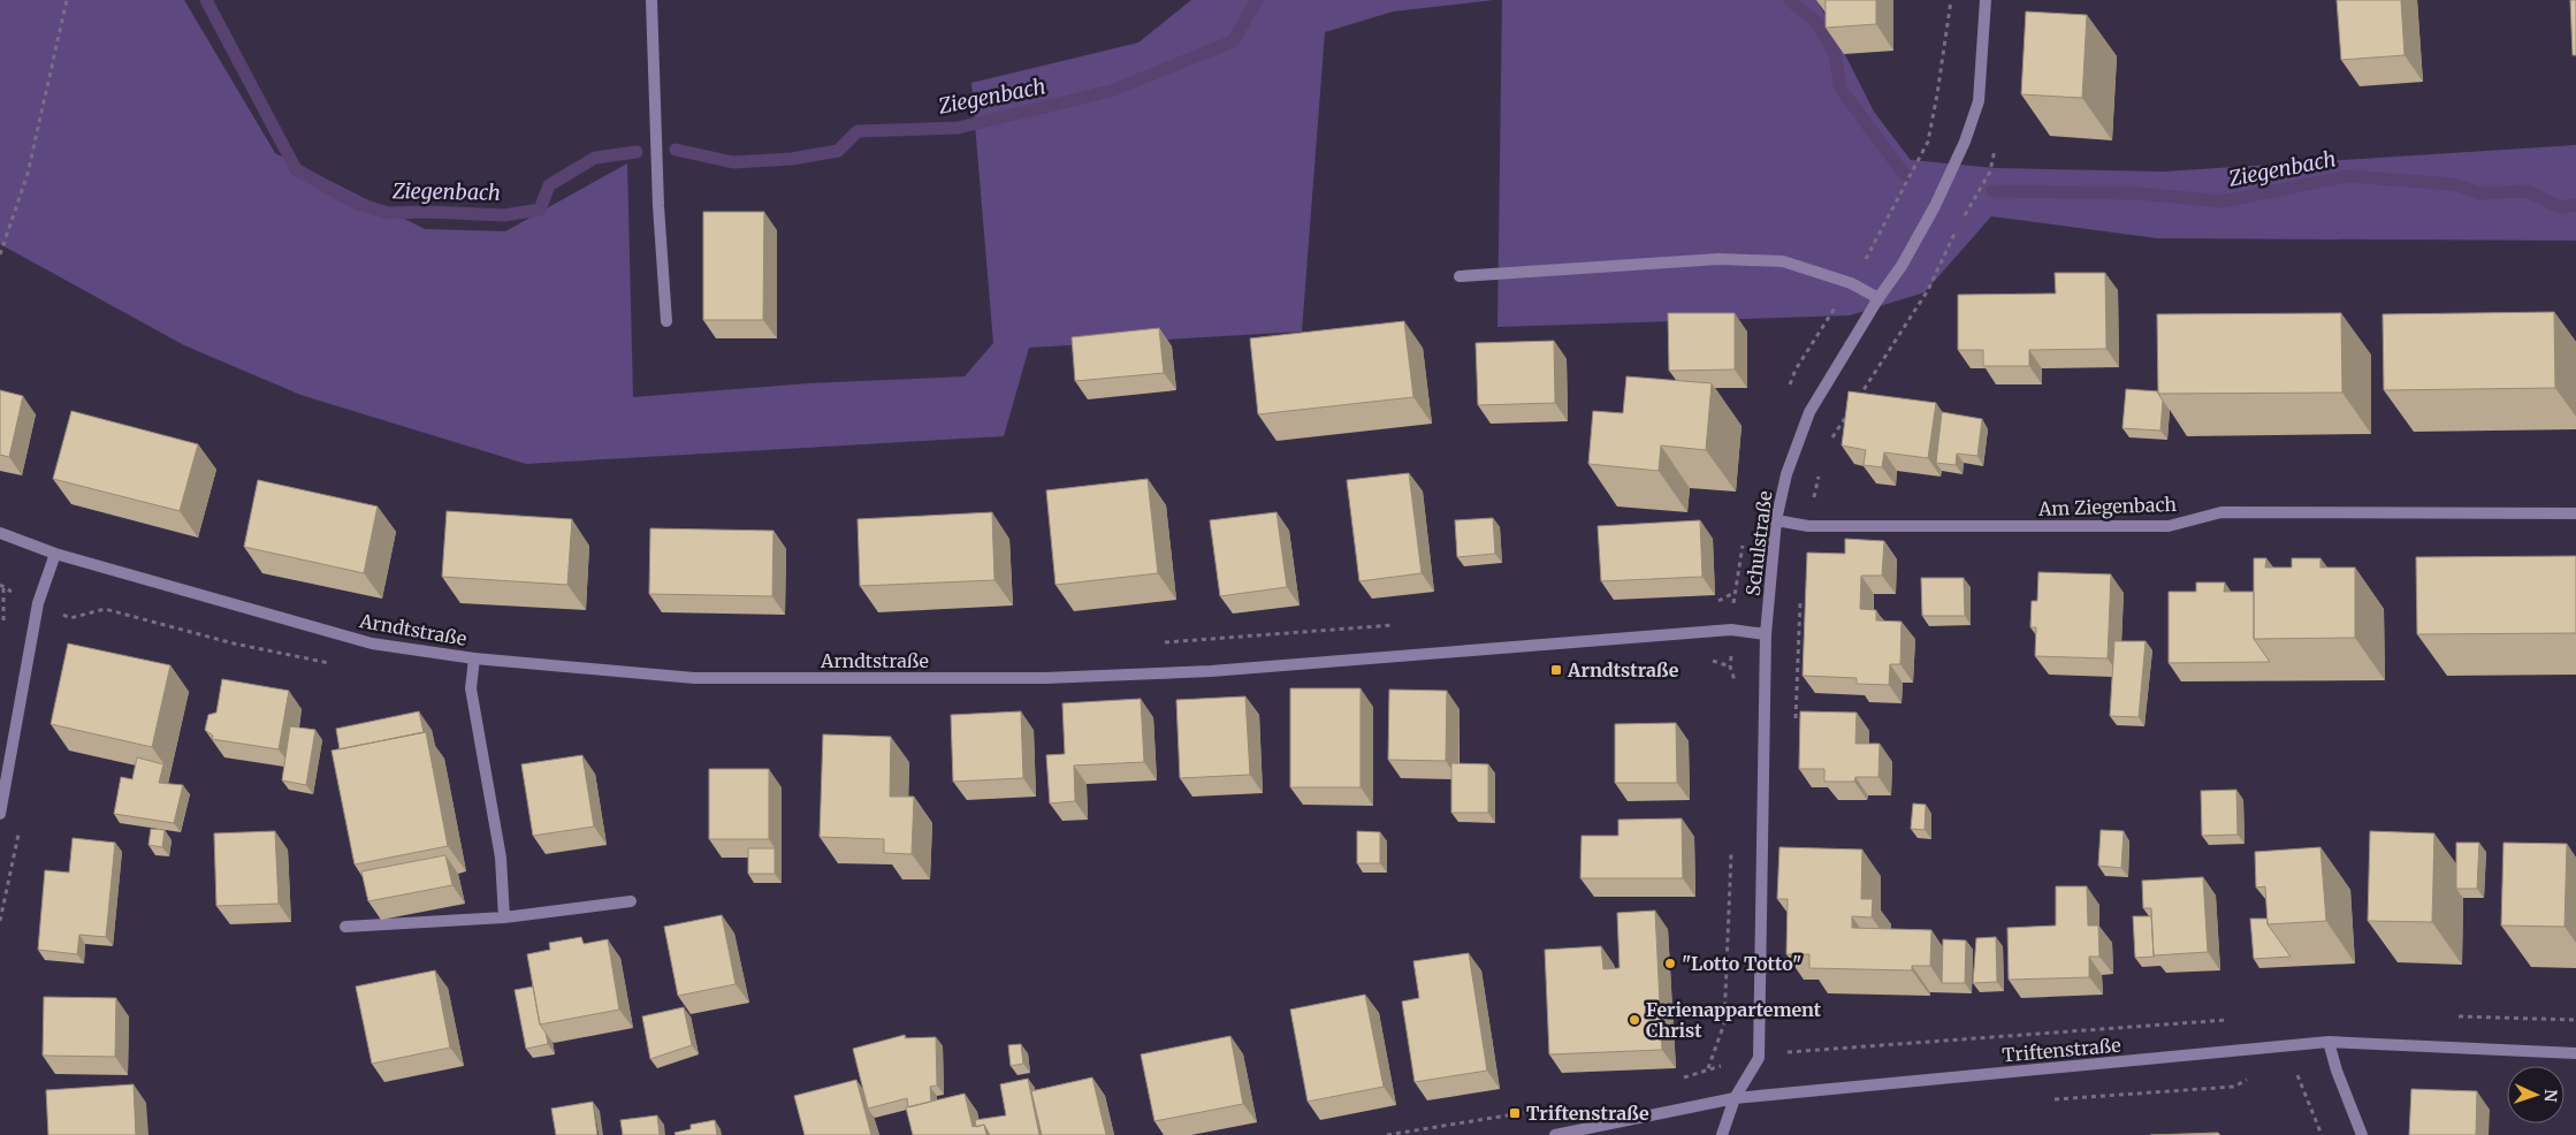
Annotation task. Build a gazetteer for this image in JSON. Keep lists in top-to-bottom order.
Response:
{
  "streets": {
    "street": [
      "Am Ziegenbach",
      "Schulstraße",
      "Arndtstraße",
      "Triftenstraße"
    ]
  },
  "crossings": [
    ["Am Ziegenbach", "Schulstraße"],
    ["Schulstraße", "Arndtstraße"]
  ],
  "water": ["Ziegenbach"],
  "places": {
    "transit": ["Arndtstraße", "Triftenstraße"],
    "other": ["\"Lotto Totto\"", "Ferienappartement Christ"]
  },
  "north": "right"
}
